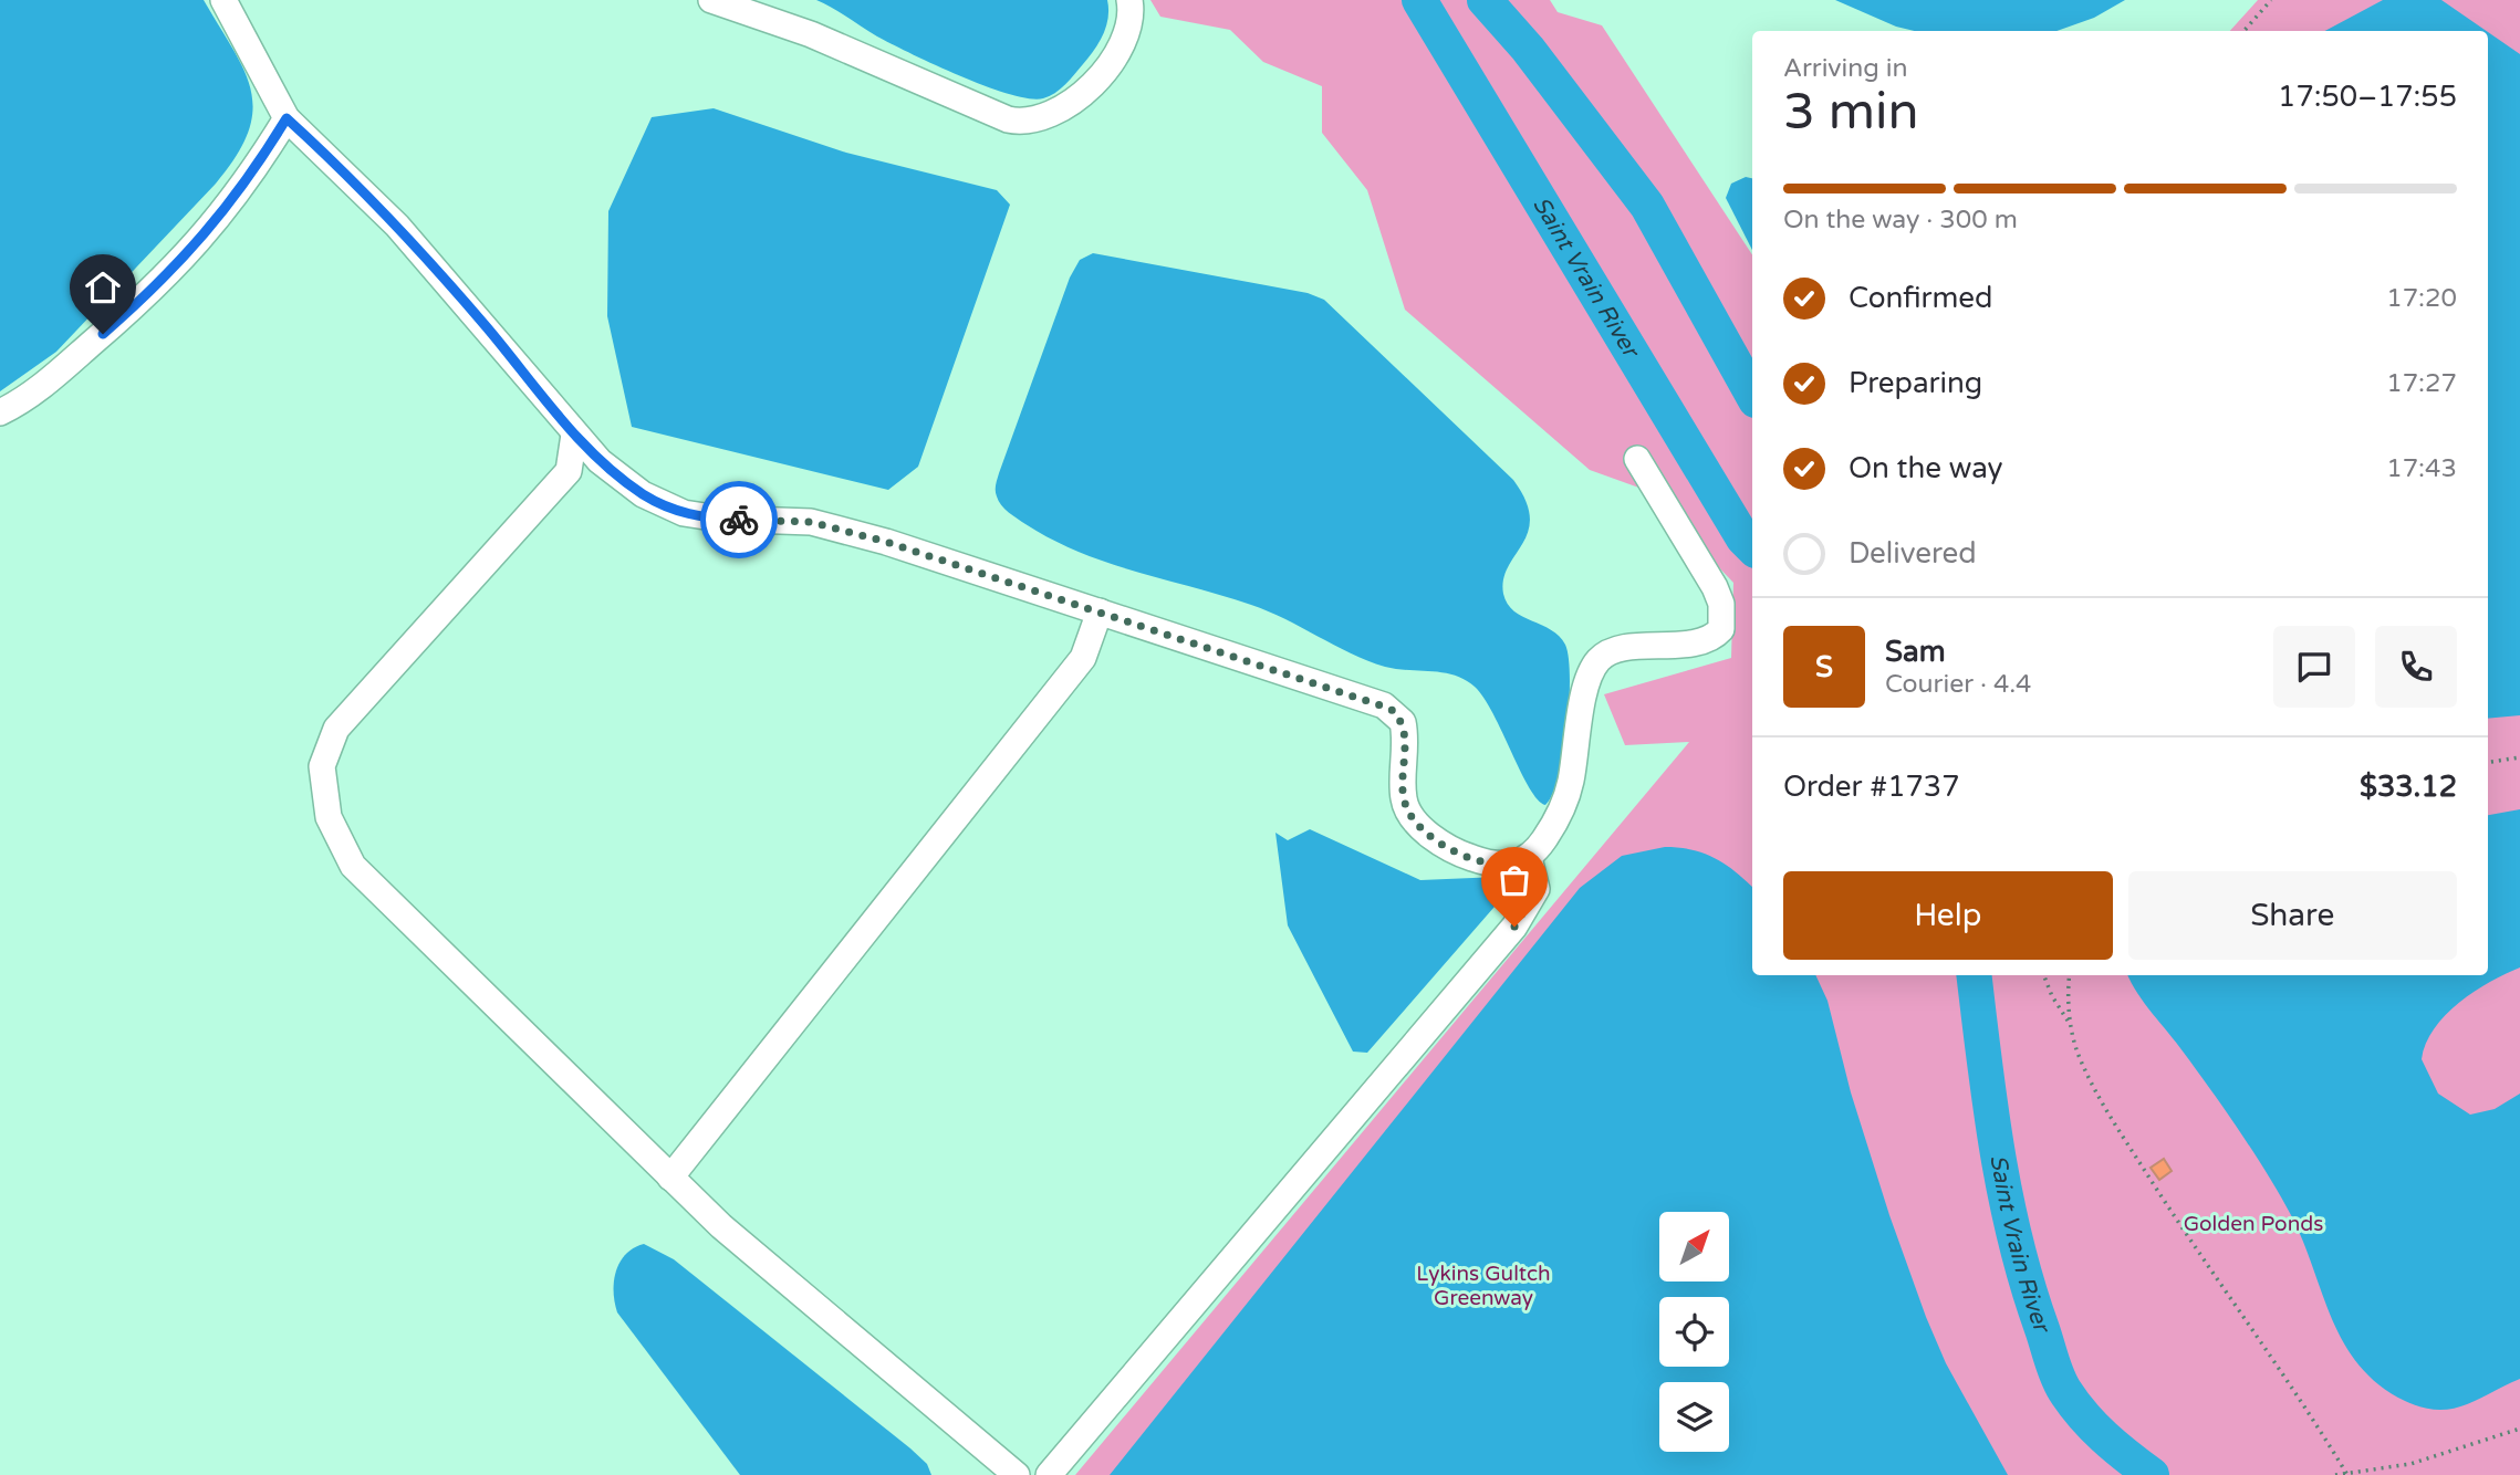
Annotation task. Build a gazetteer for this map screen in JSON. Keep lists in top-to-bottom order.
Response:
{
  "water": ["Saint Vrain River"],
  "parks": ["Golden Ponds", "Lykins Gultch Greenway"],
  "north": "top right",
  "page": {
    "heading": ["3 min", "Arriving in", "17:50–17:55"],
    "panel": [
      "Sam",
      "Courier · 4.4",
      "Order #1737",
      "$33.12"
    ],
    "bar": "On the way · 300 m",
    "list": [
      ["Confirmed", "17:20"],
      ["Preparing", "17:27"],
      ["On the way", "17:43"],
      "Delivered"
    ],
    "round": "S",
    "buttons": ["Help", "Share"]
  }
}
